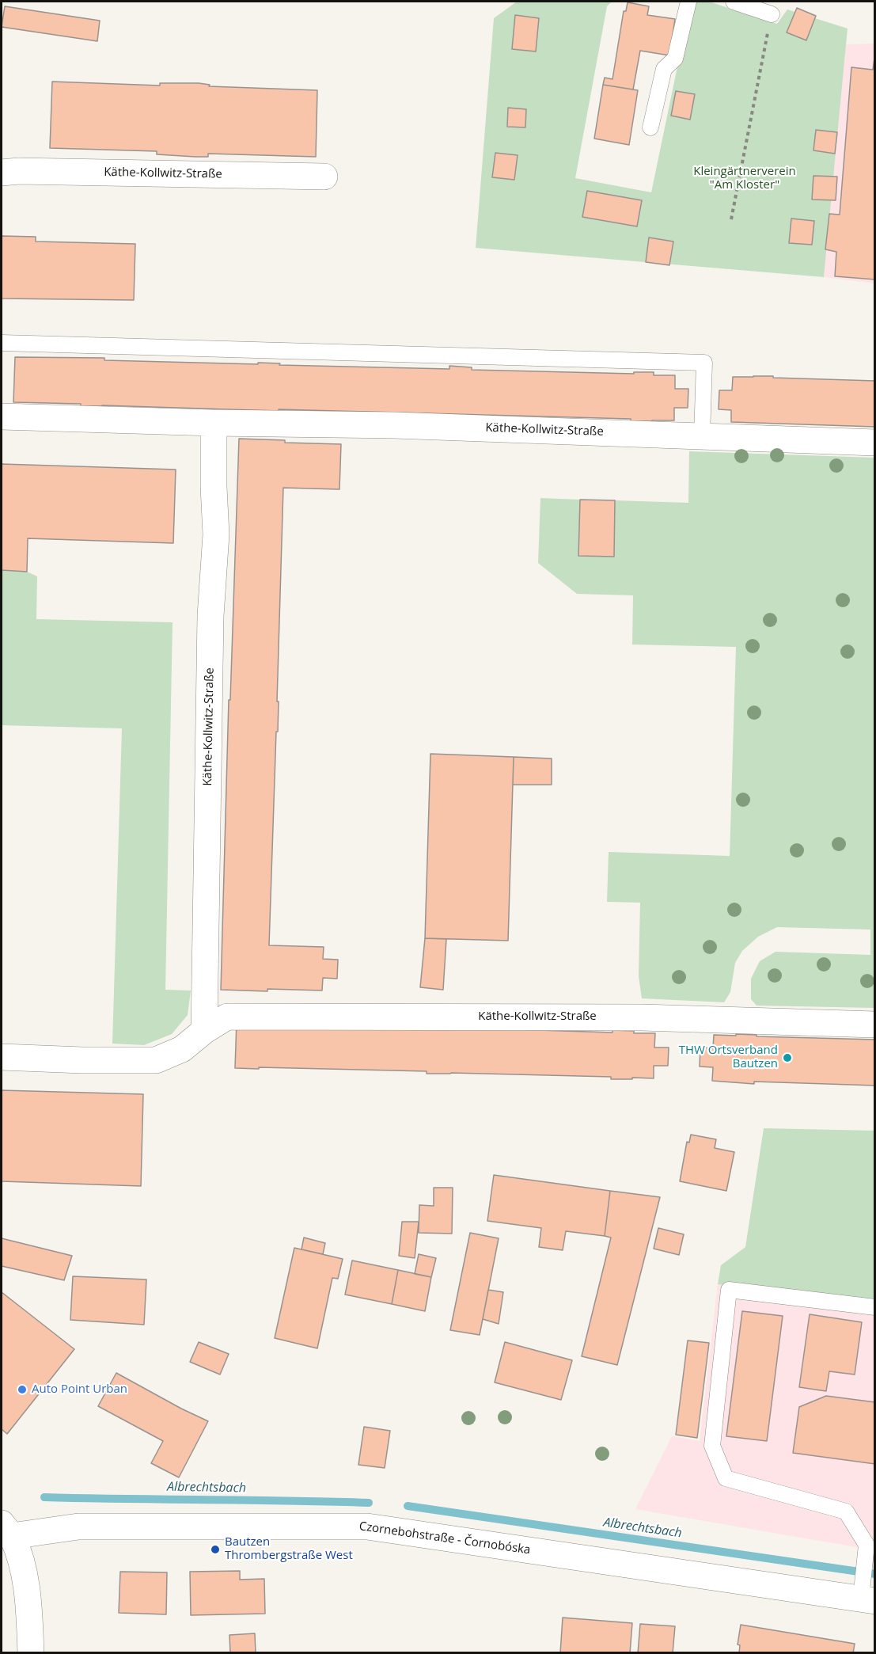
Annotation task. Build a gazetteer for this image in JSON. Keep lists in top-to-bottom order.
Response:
{
  "streets": {
    "street": ["Käthe-Kollwitz-Straße", "Czornebohstraße - Čornobóska"]
  },
  "water": ["Albrechtsbach"],
  "parks": ["Kleingärtnerverein \"Am Kloster\""],
  "places": ["THW Ortsverband Bautzen", "Auto Point Urban", "Bautzen Thrombergstraße West"]
}
